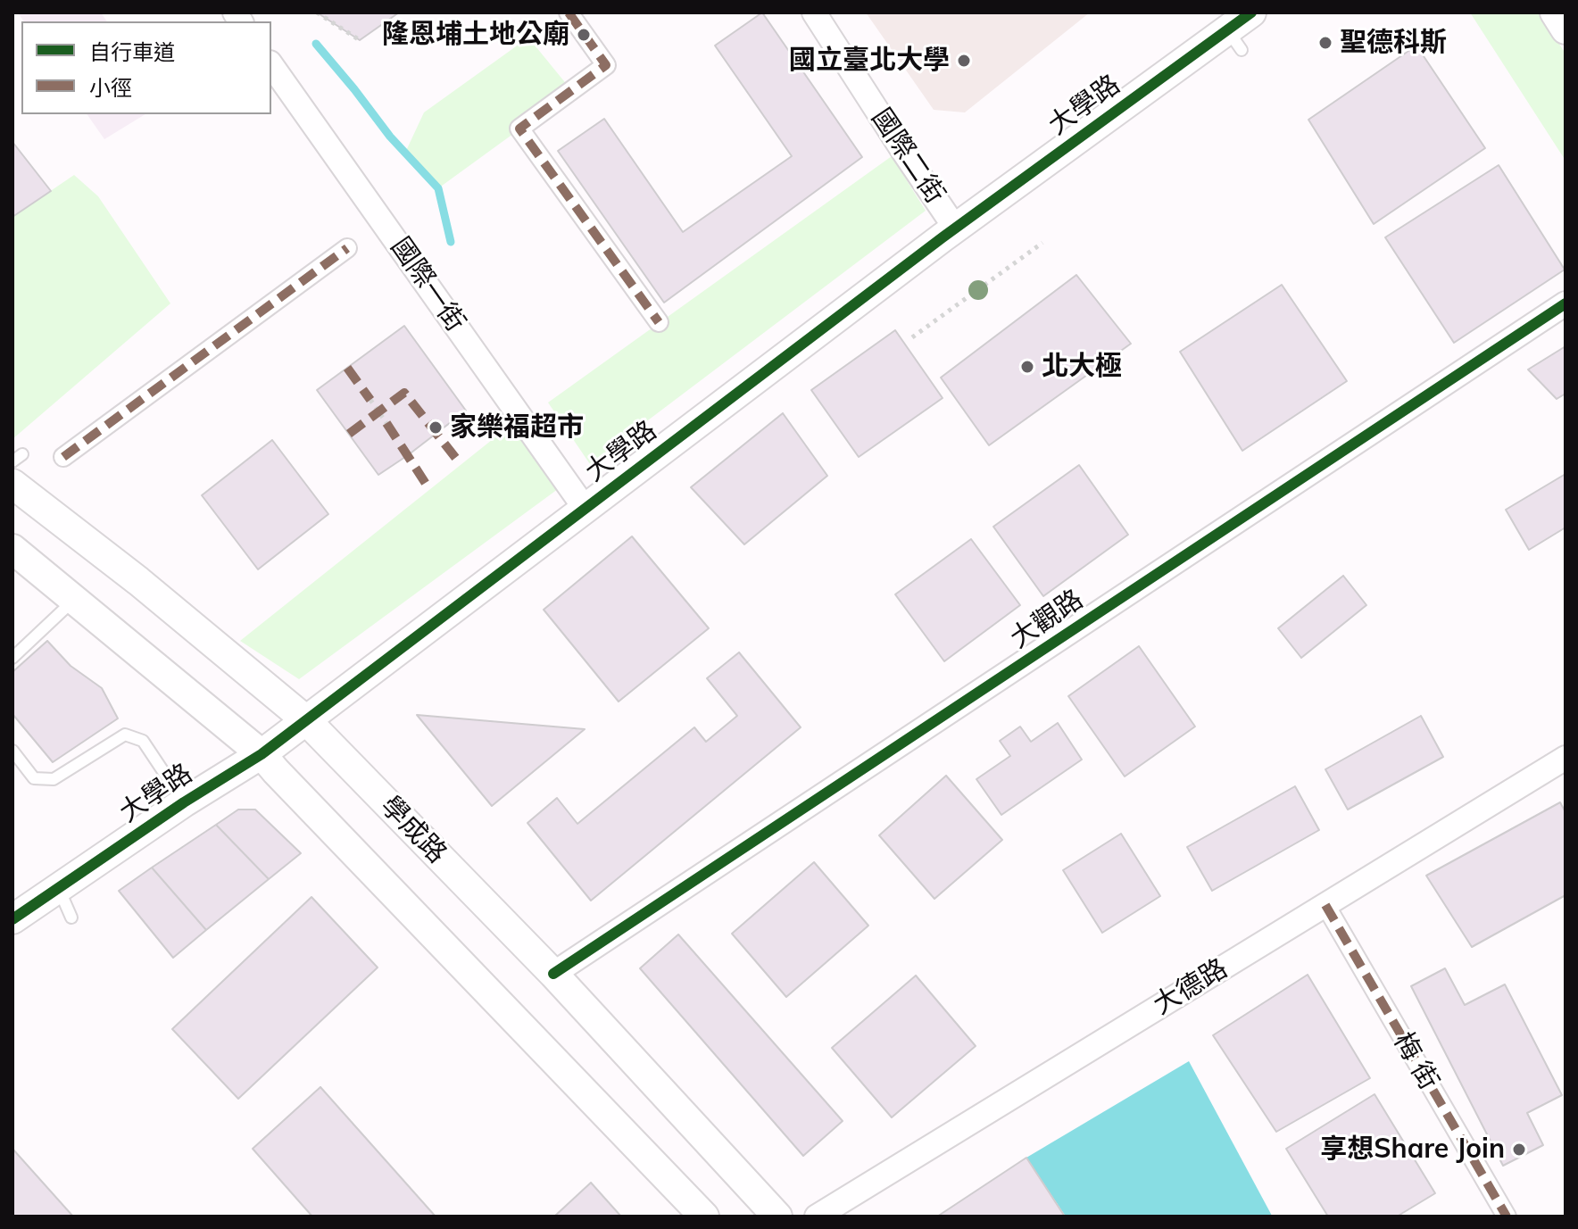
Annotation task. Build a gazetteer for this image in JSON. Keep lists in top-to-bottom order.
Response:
{
  "streets": {
    "street": [
      "大學路",
      "國際二街",
      "國際一街",
      "大觀路",
      "學成路",
      "大德路",
      "梅 街"
    ]
  },
  "crossings": [
    ["大學路", "國際二街"],
    ["大學路", "國際一街"],
    ["大學路", "學成路"],
    ["大觀路", "學成路"],
    ["大德路", "梅 街"]
  ],
  "places": [
    "隆恩埔土地公廟",
    "聖德科斯",
    "國立臺北大學",
    "北大極",
    "家樂福超市",
    "享想Share Join"
  ],
  "legend": ["自行車道", "小徑"]
}
